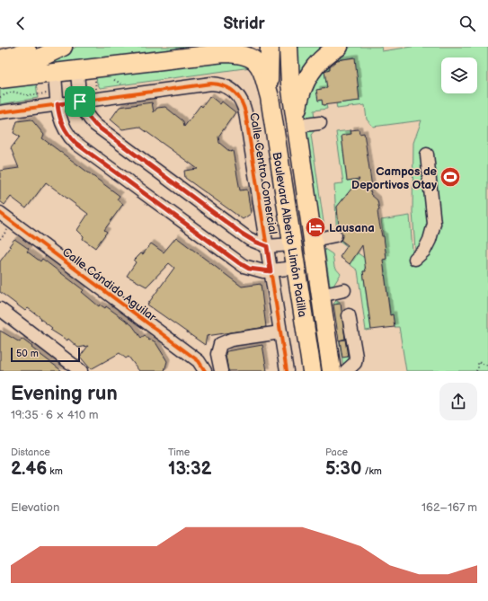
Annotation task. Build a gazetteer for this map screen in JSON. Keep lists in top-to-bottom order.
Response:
{
  "streets": {
    "highway": ["Boulevard Alberto Limón Padilla"],
    "street": ["Calle Centro Comercial", "Calle Cándido Aguilar"]
  },
  "places": {
    "sports": ["Campos de Deportivos Otay"],
    "hotel": ["Lausana"]
  },
  "scale_bar": "50 m",
  "page": {
    "header": "Stridr",
    "scale": "50 m",
    "heading": ["Evening run", "19:35 · 6 × 410 m"],
    "stats": [
      ["Distance", "2.46 km"],
      ["Time", "13:32"],
      ["Pace", "5:30 /km"]
    ],
    "chart": ["Elevation", "162–167 m"]
  }
}
